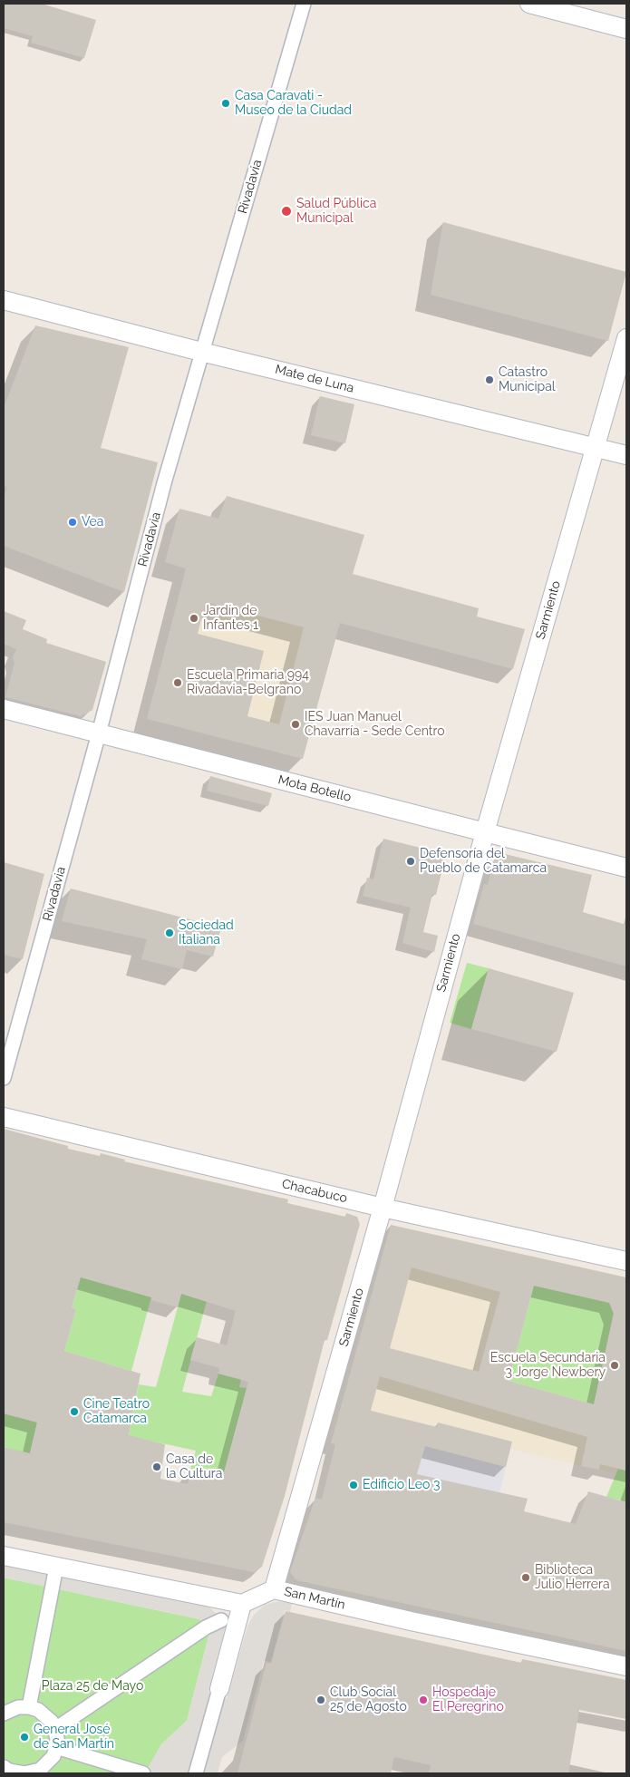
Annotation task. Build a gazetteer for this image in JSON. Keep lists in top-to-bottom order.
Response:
{
  "streets": {
    "street": [
      "Rivadavia",
      "Mate de Luna",
      "Sarmiento",
      "Mota Botello",
      "Chacabuco",
      "San Martín"
    ]
  },
  "crossings": [
    ["Rivadavia", "Mate de Luna"],
    ["Rivadavia", "Mota Botello"],
    ["Mate de Luna", "Sarmiento"],
    ["Sarmiento", "Mota Botello"],
    ["Sarmiento", "Chacabuco"],
    ["Sarmiento", "San Martín"]
  ],
  "parks": ["Plaza 25 de Mayo"],
  "places": [
    "Casa Caravati - Museo de la Ciudad",
    "Salud Pública Municipal",
    "Catastro Municipal",
    "Vea",
    "Jardín de Infantes 1",
    "Escuela Primaria 994 Rivadavia-Belgrano",
    "IES Juan Manuel Chavarría - Sede Centro",
    "Defensoría del Pueblo de Catamarca",
    "Sociedad Italiana",
    "Escuela Secundaria 3 Jorge Newbery",
    "Cine Teatro Catamarca",
    "Casa de la Cultura",
    "Edificio Leo 3",
    "Biblioteca Julio Herrera",
    "Club Social 25 de Agosto",
    "Hospedaje El Peregrino",
    "General José de San Martín"
  ]
}
